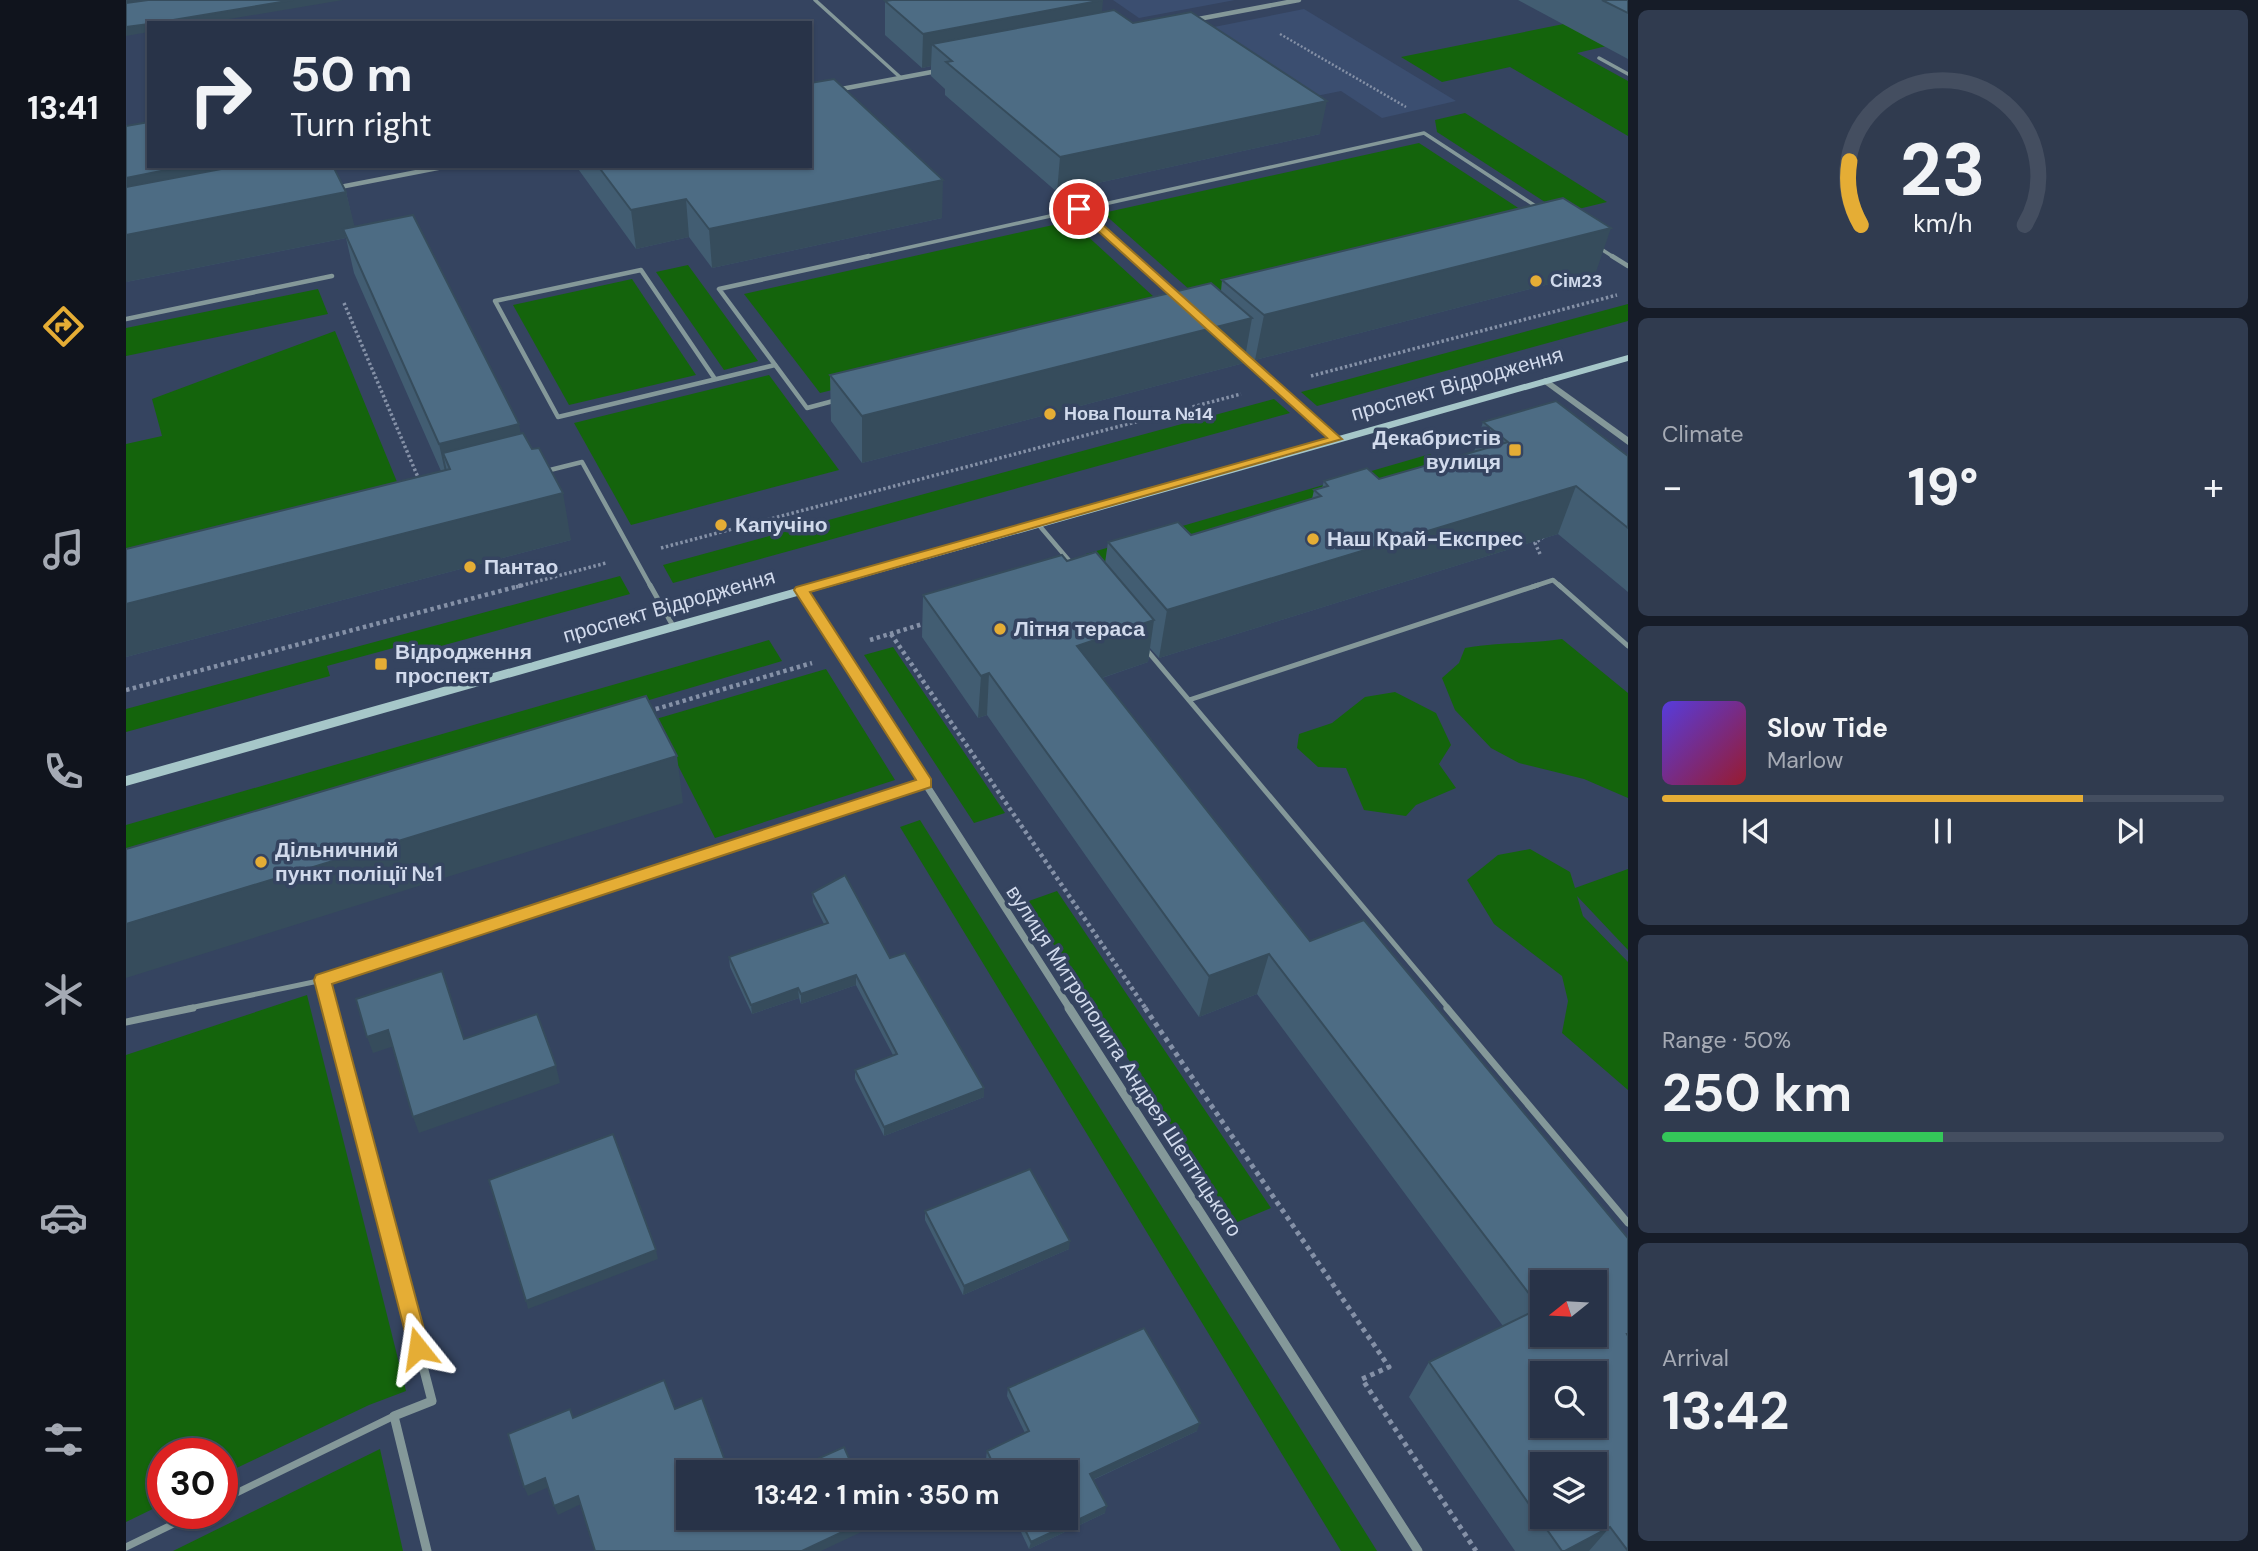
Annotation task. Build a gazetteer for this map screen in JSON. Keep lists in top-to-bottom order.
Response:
{
  "streets": {
    "main road": ["проспект Відродження"],
    "street": ["вулиця Митрополита Андрея Шептицького"]
  },
  "crossings": [
    ["проспект Відродження", "вулиця Митрополита Андрея Шептицького"]
  ],
  "places": {
    "other": [
      "Сім23",
      "Нова Пошта №14",
      "Капучіно",
      "Наш Край-Експрес",
      "Пантао",
      "Літня тераса",
      "Дільничний пункт поліції №1"
    ],
    "transit": ["Декабристів вулиця", "Відродження проспект"]
  },
  "north": "left",
  "page": {
    "tabs": "13:41",
    "turn": ["50 m", "Turn right"],
    "tile": [
      "Climate",
      ["Range · 50%", "250 km"],
      ["Arrival", "13:42"]
    ],
    "heat": ["−", "19°", "+"],
    "song": ["Slow Tide", "Marlow"],
    "limit": "30",
    "trip": "13:42 · 1 min · 350 m",
    "gauge": ["23", "km/h"]
  }
}
